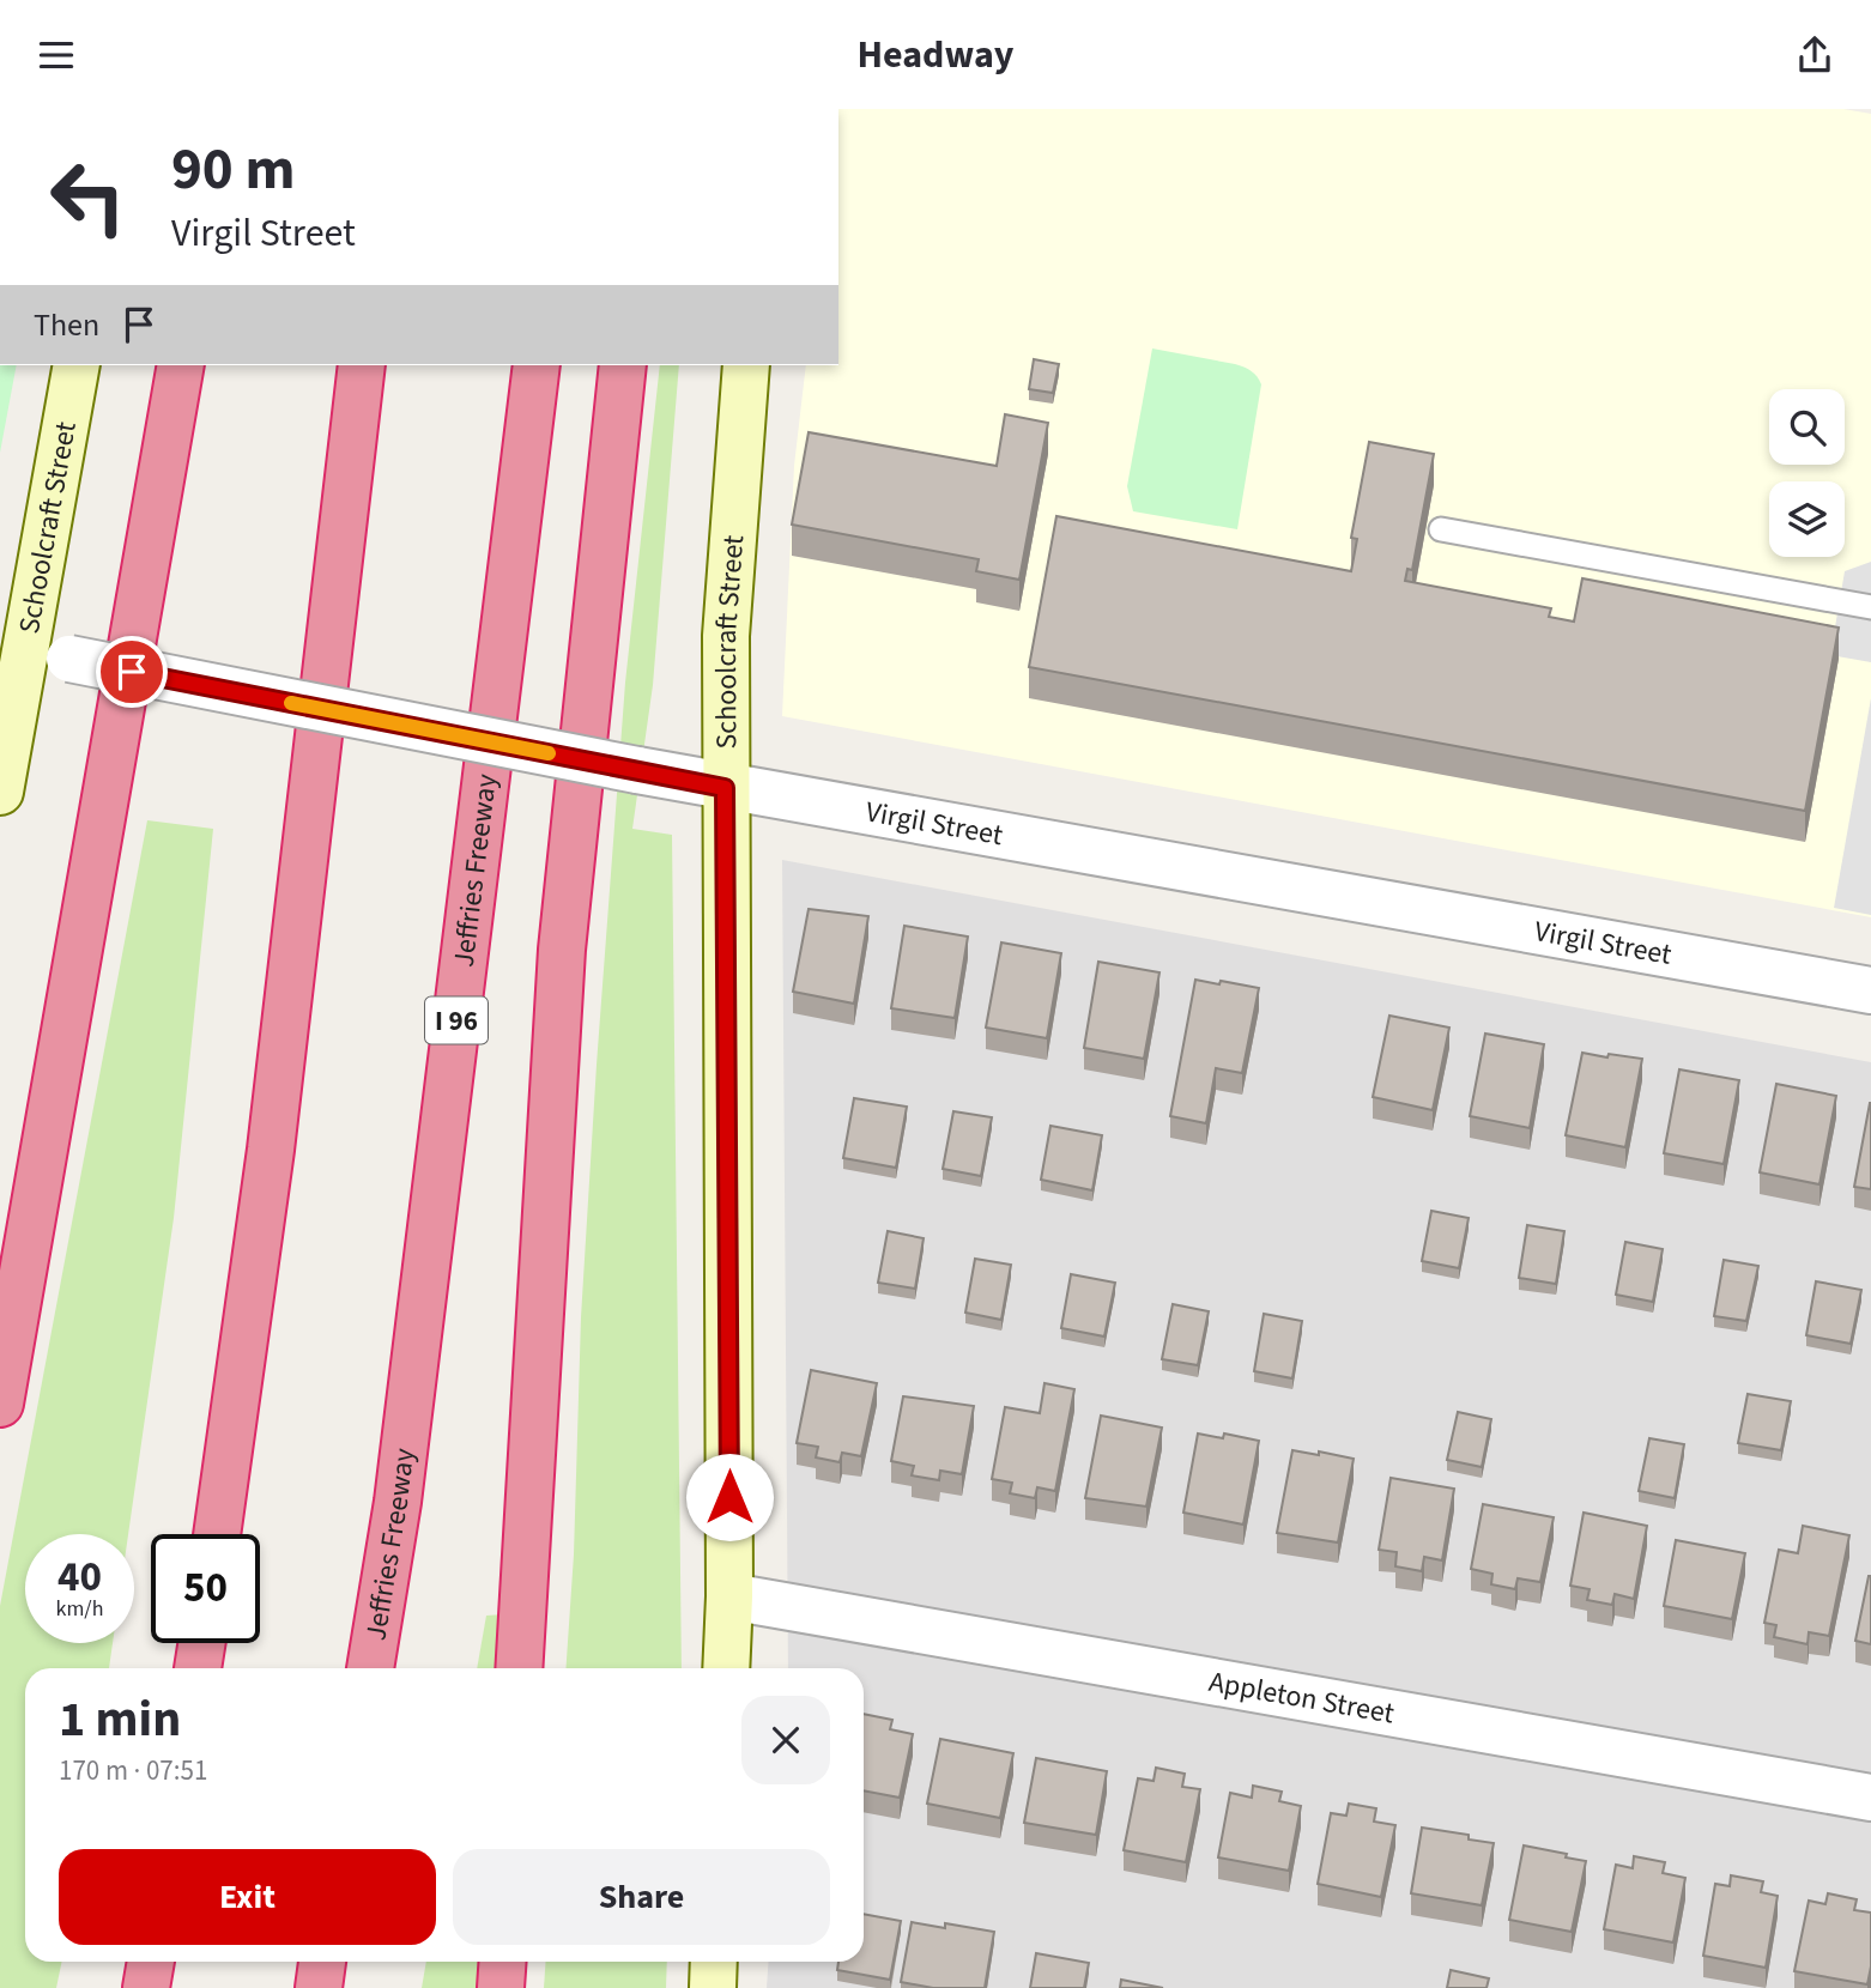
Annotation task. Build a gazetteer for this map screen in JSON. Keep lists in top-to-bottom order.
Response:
{
  "streets": {
    "highway": ["Jeffries Freeway", "I 96"],
    "main road": ["Schoolcraft Street"],
    "street": ["Virgil Street", "Appleton Street"]
  },
  "crossings": [
    ["Schoolcraft Street", "Virgil Street"],
    ["Schoolcraft Street", "Appleton Street"]
  ],
  "page": {
    "header": "Headway",
    "turn": ["90 m", "Virgil Street"],
    "then": "Then",
    "speed": "40 km/h",
    "limit": "50",
    "heading": ["1 min", "170 m · 07:51"],
    "buttons": ["Exit", "Share"]
  }
}
